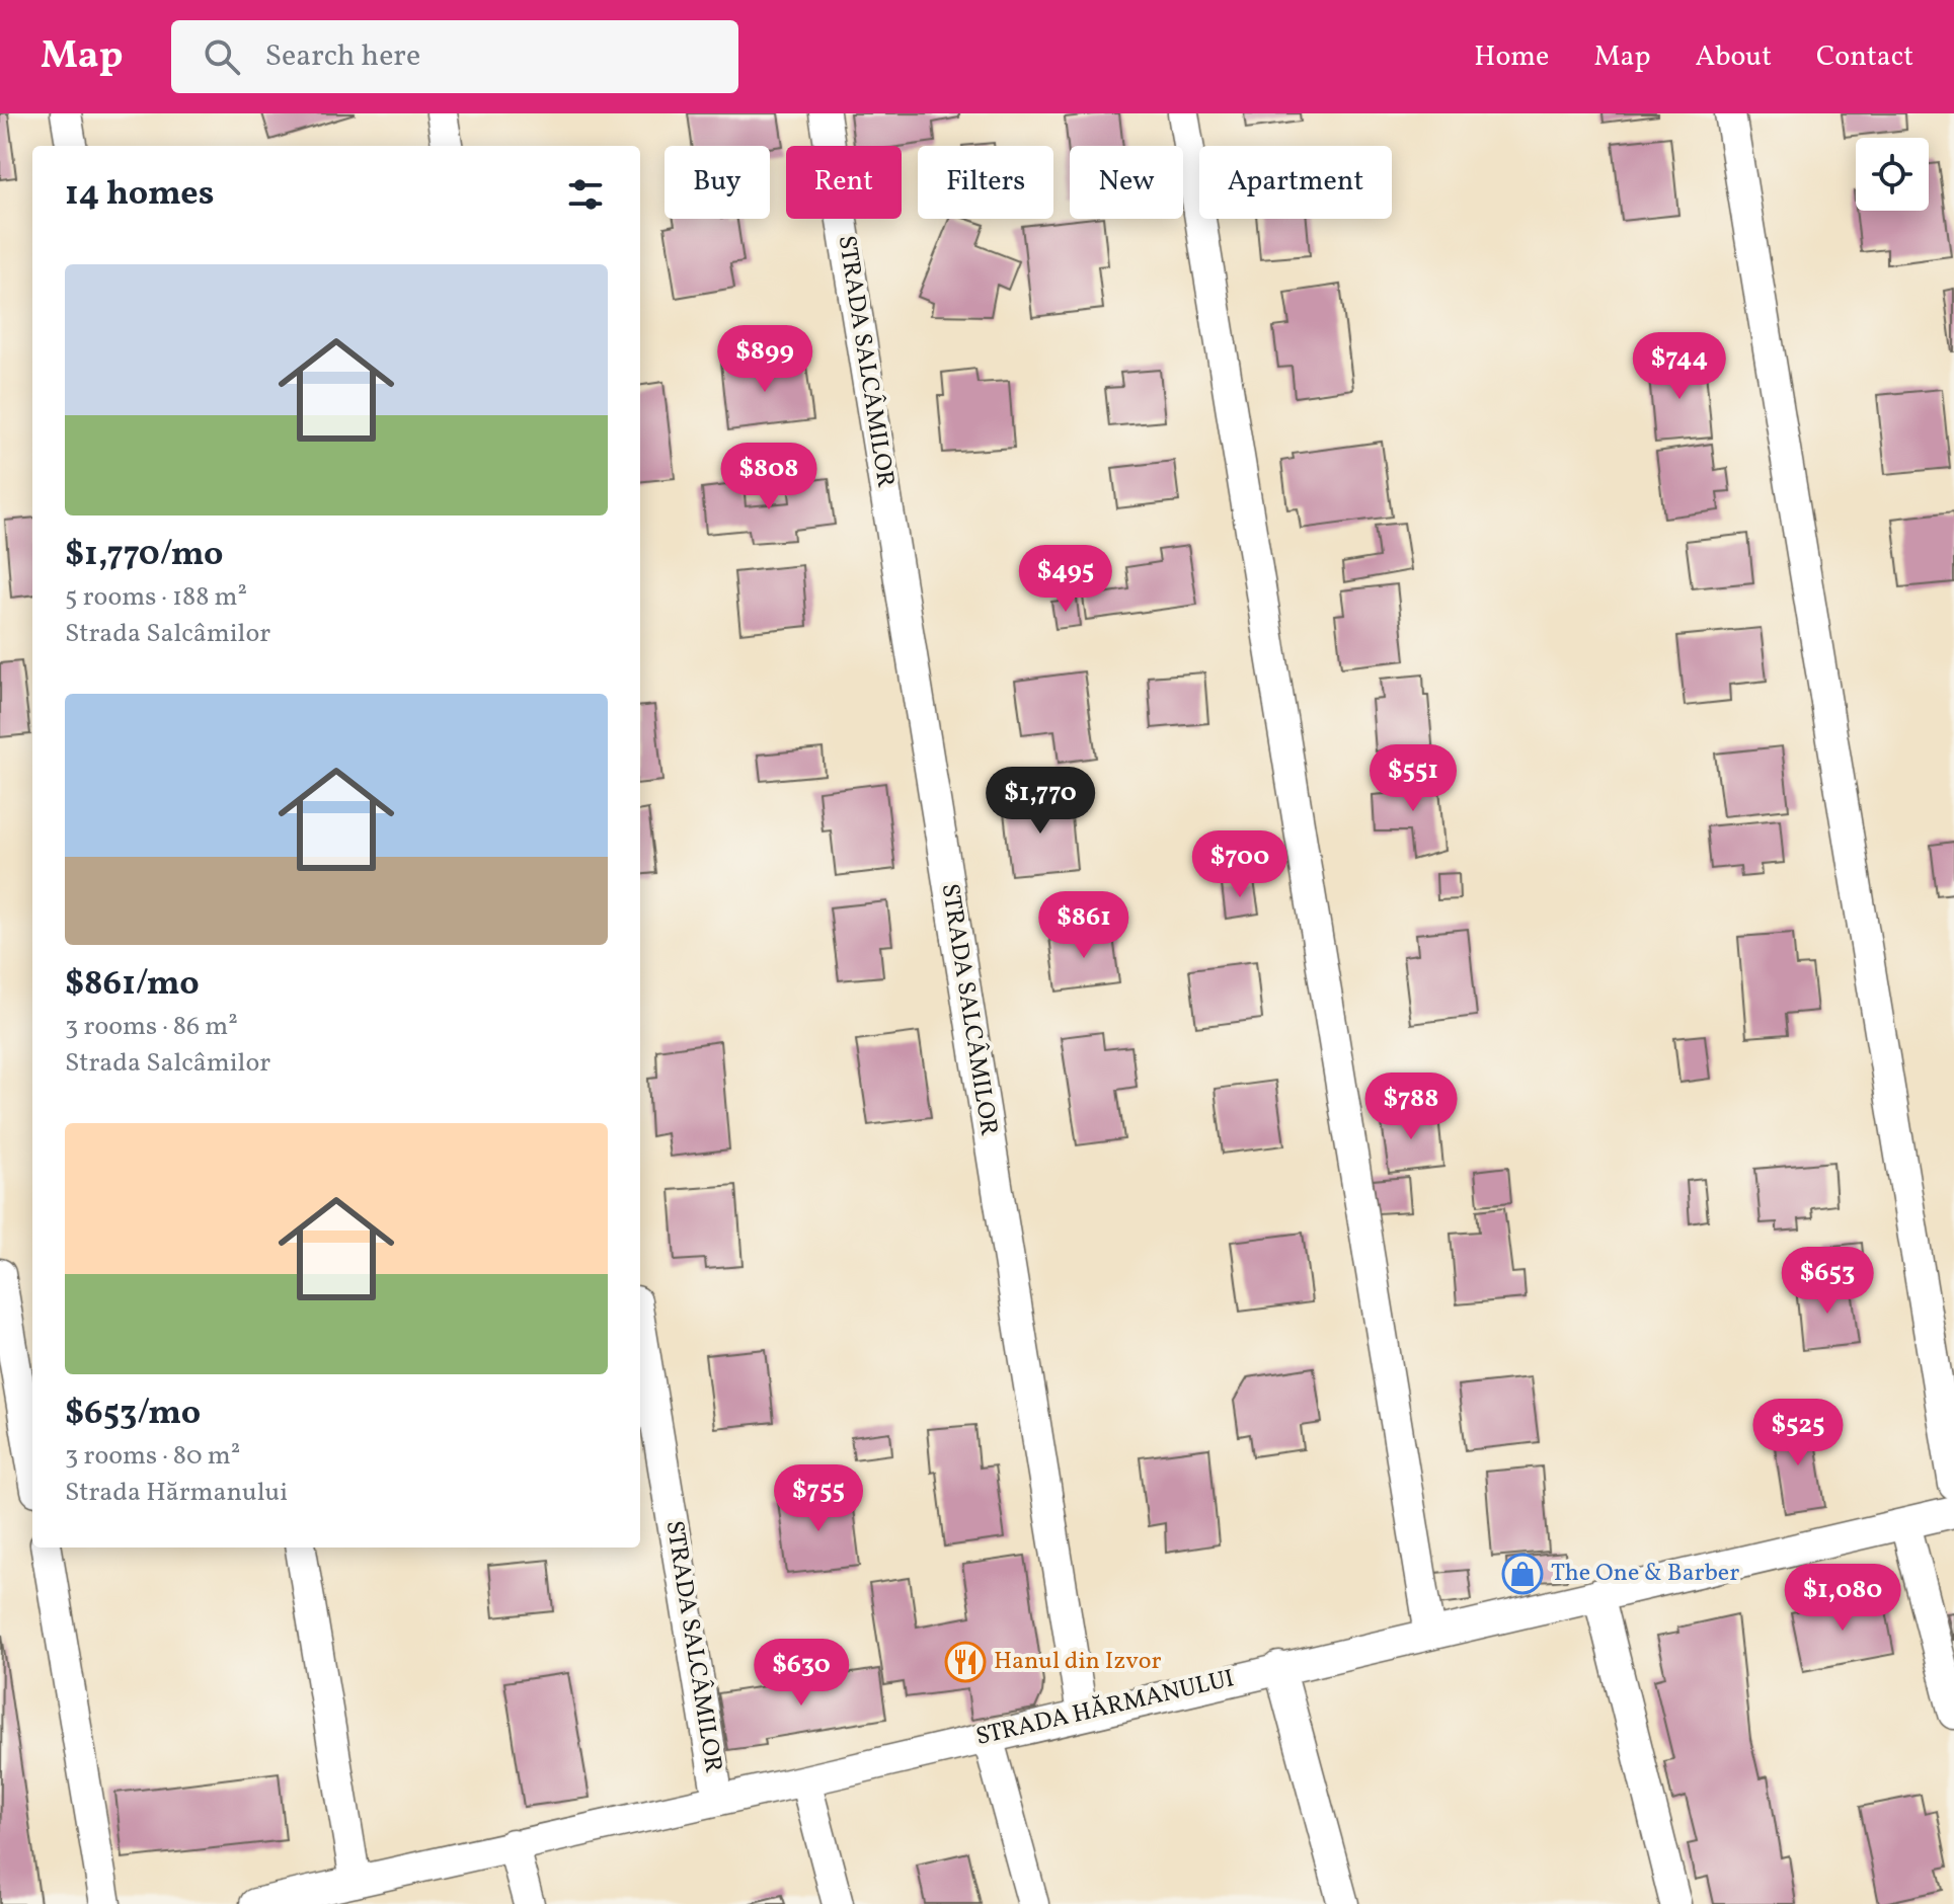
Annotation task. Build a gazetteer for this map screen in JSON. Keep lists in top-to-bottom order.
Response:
{
  "streets": {
    "street": ["STRADA SALCÂMILOR", "STRADA HĂRMANULUI"]
  },
  "crossings": [
    ["STRADA SALCÂMILOR", "STRADA HĂRMANULUI"]
  ],
  "places": {
    "shop": ["The One & Barber"],
    "restaurant": ["Hanul din Izvor"]
  },
  "page": {
    "header": "Map",
    "search": "Search here",
    "nav": [
      "Home",
      "Map",
      "About",
      "Contact"
    ],
    "chip": [
      "Buy",
      "Rent",
      "Filters",
      "New",
      "Apartment"
    ],
    "heading": "14 homes",
    "list": [
      {
        "name": "$1,770/mo",
        "note": "5 rooms · 188 m² · Strada Salcâmilor"
      },
      {
        "name": "$861/mo",
        "note": "3 rooms · 86 m² · Strada Salcâmilor"
      },
      {
        "name": "$653/mo",
        "note": "3 rooms · 80 m² · Strada Hărmanului"
      }
    ],
    "price": [
      "$899",
      "$744",
      "$808",
      "$495",
      "$551",
      "$1,770",
      "$700",
      "$861",
      "$788",
      "$653",
      "$525",
      "$755",
      "$1,080",
      "$630"
    ]
  }
}
